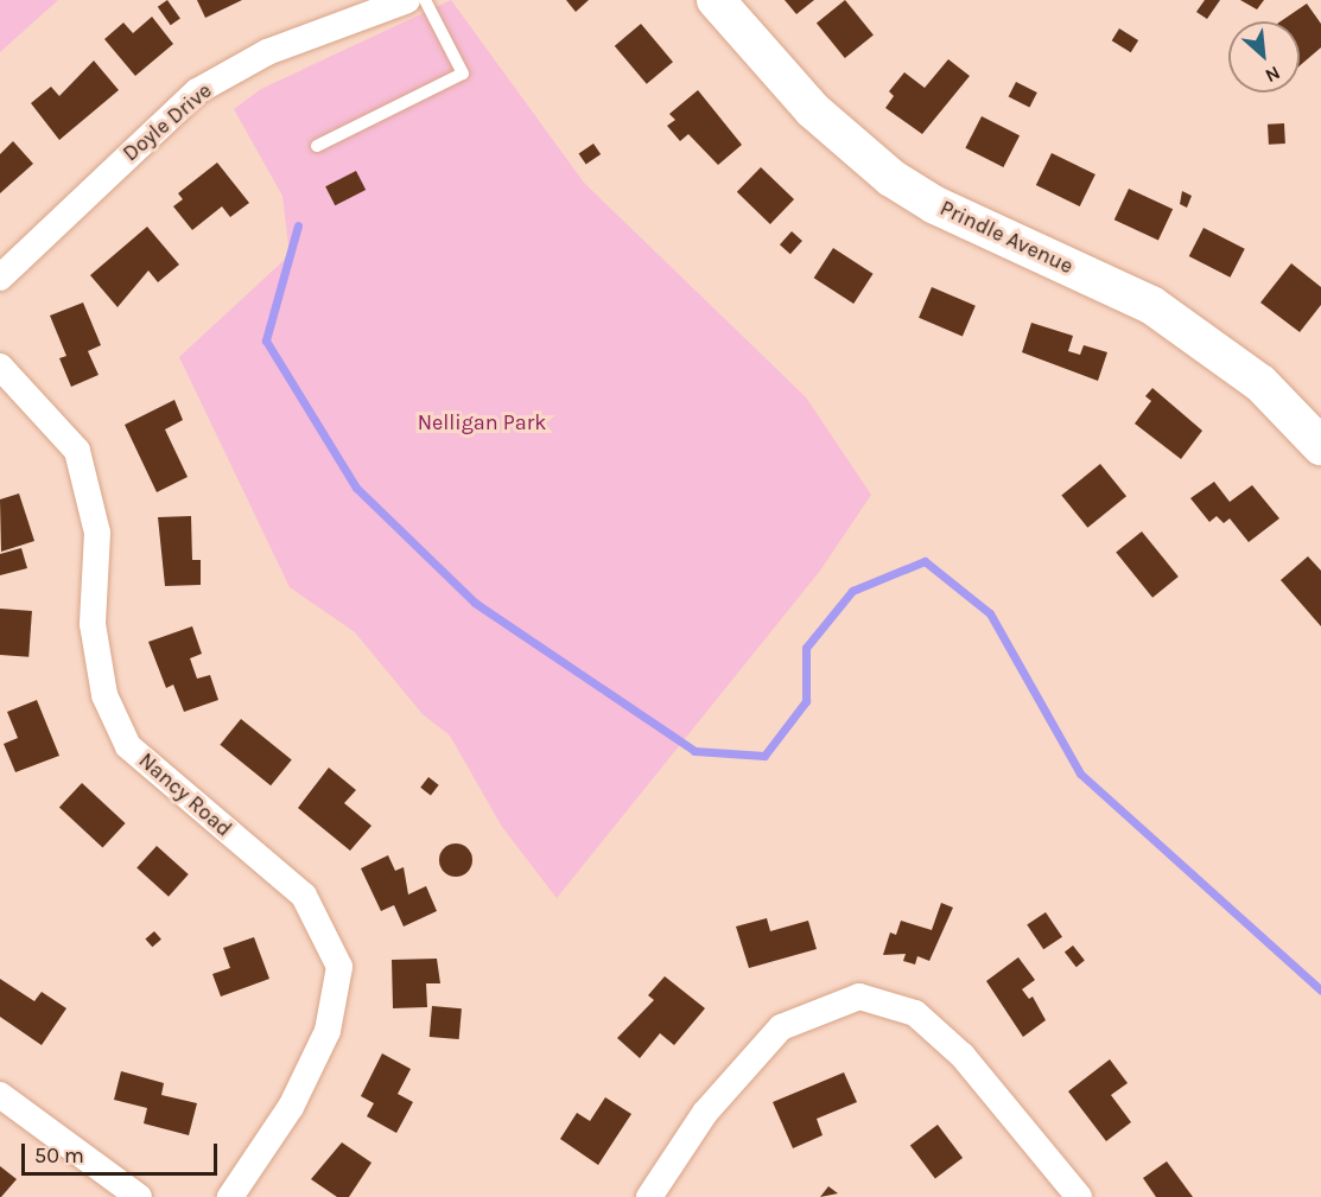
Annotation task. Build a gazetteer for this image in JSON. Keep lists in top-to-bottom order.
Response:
{
  "streets": {
    "main road": ["Prindle Avenue"],
    "street": ["Doyle Drive", "Nancy Road"]
  },
  "parks": ["Nelligan Park"],
  "scale_bar": "50 m",
  "north": "bottom right"
}
